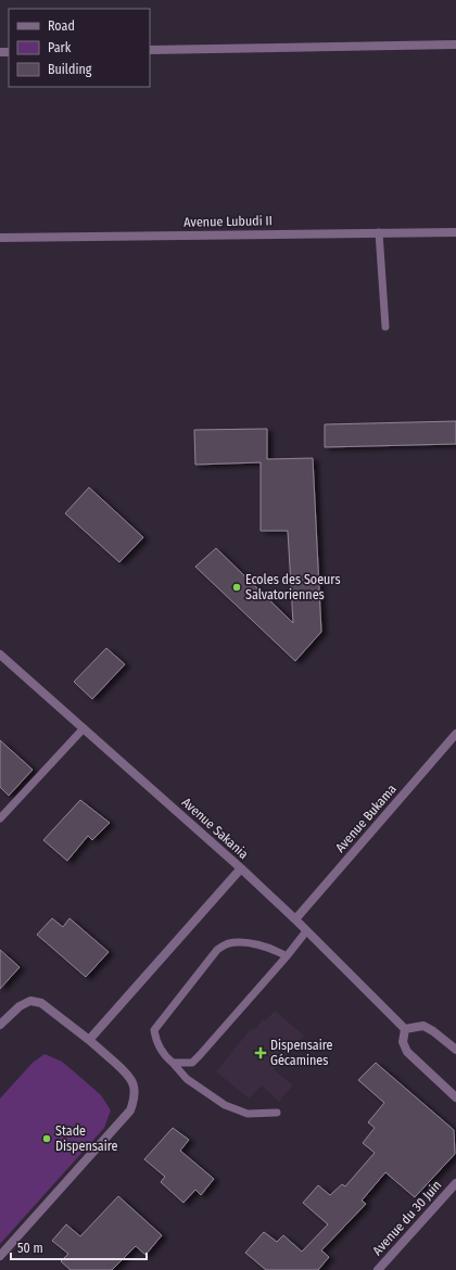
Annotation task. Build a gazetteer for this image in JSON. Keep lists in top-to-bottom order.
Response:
{
  "streets": {
    "street": [
      "Avenue Lubudi II",
      "Avenue Bukama",
      "Avenue Sakania",
      "Avenue du 30 Juin"
    ]
  },
  "crossings": [
    ["Avenue Bukama", "Avenue Sakania"]
  ],
  "places": {
    "other": ["Ecoles des Soeurs Salvatoriennes", "Stade Dispensaire"],
    "health": ["Dispensaire Gécamines"]
  },
  "legend": ["Road", "Park", "Building"],
  "scale_bar": "50 m"
}
